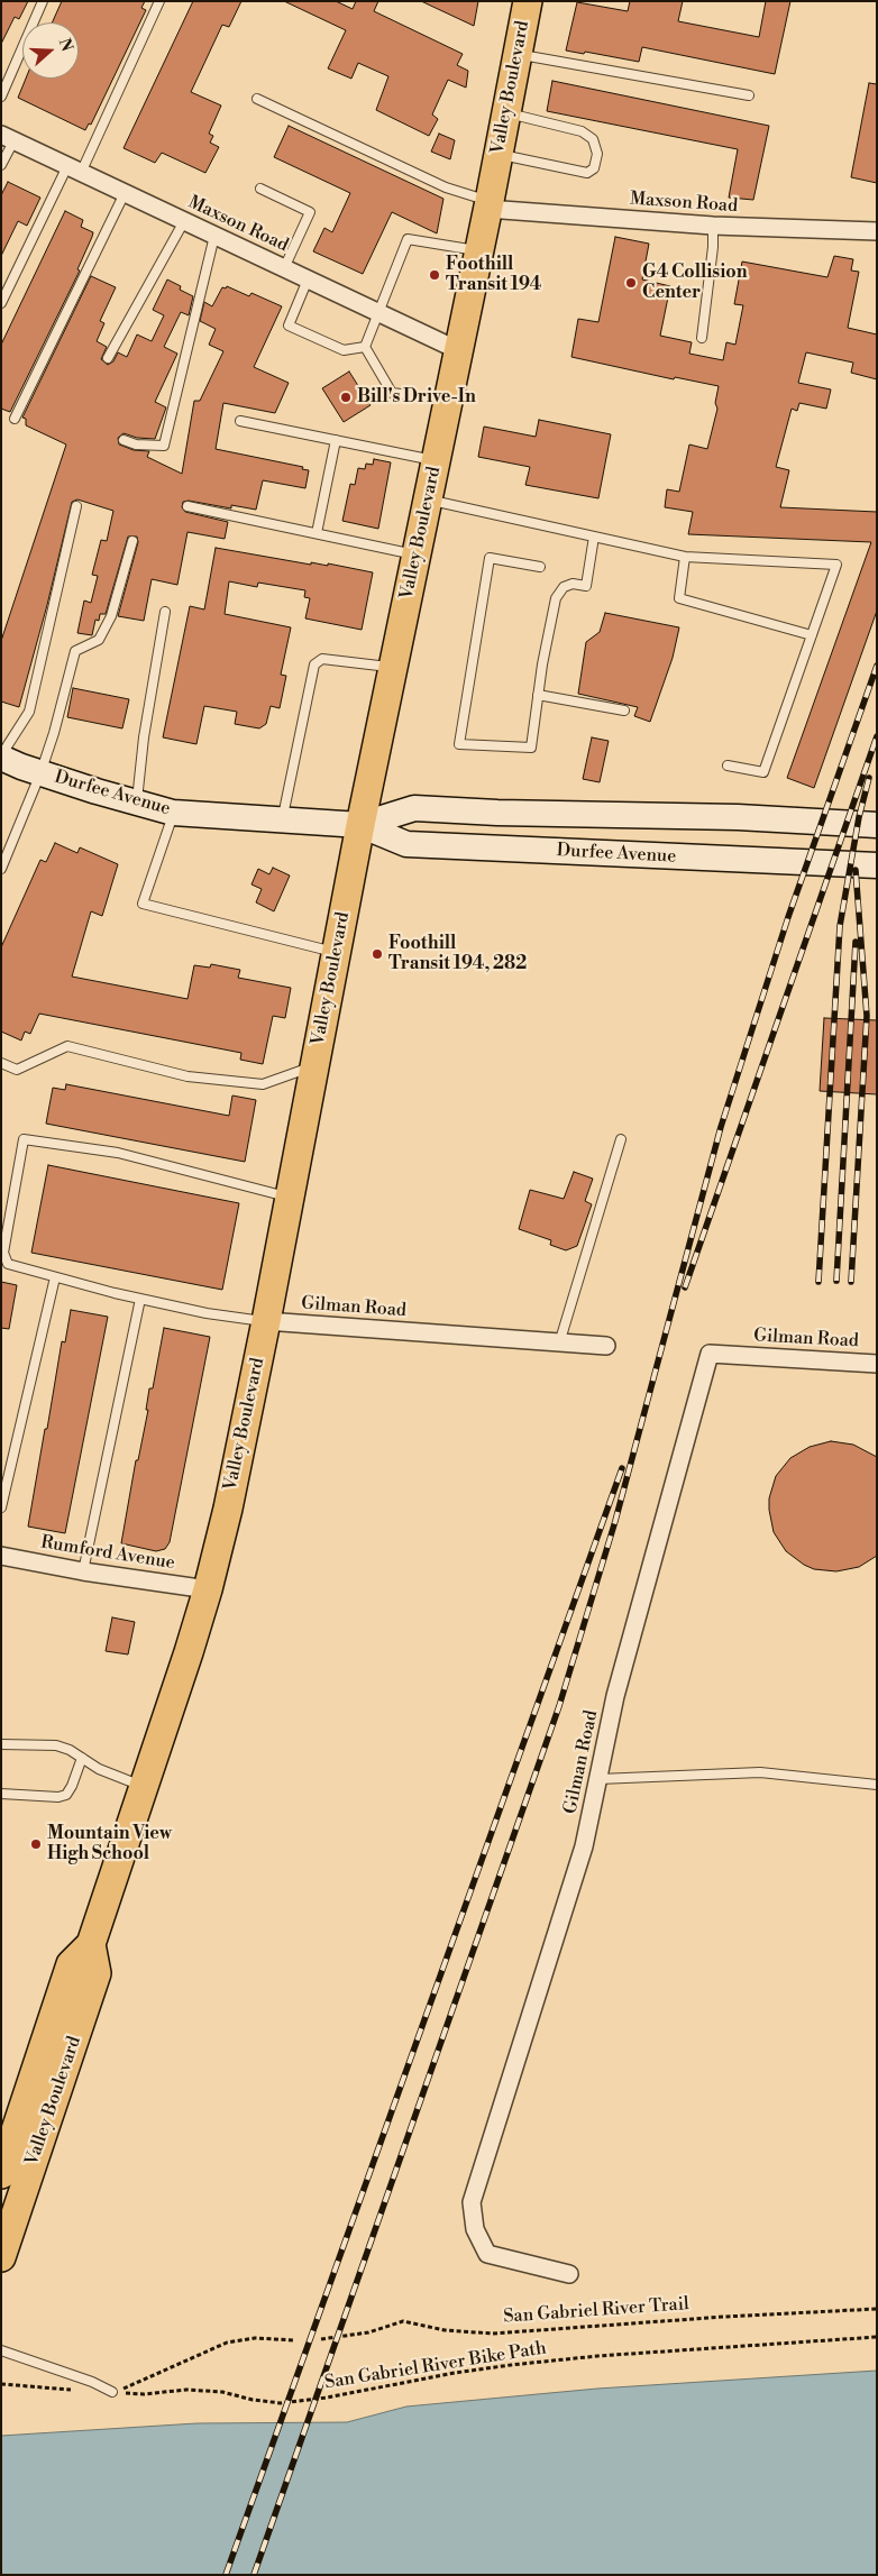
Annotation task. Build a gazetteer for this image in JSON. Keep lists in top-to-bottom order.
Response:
{
  "streets": {
    "main road": ["Valley Boulevard", "Durfee Avenue"],
    "street": ["Maxson Road", "Gilman Road", "Rumford Avenue"],
    "path": ["San Gabriel River Trail", "San Gabriel River Bike Path"]
  },
  "crossings": [
    ["Valley Boulevard", "Maxson Road"],
    ["Valley Boulevard", "Durfee Avenue"],
    ["Valley Boulevard", "Gilman Road"],
    ["Valley Boulevard", "Rumford Avenue"]
  ],
  "places": [
    "Foothill Transit 194",
    "G4 Collision Center",
    "Bill's Drive-In",
    "Foothill Transit 194, 282",
    "Mountain View High School"
  ],
  "north": "right"
}
